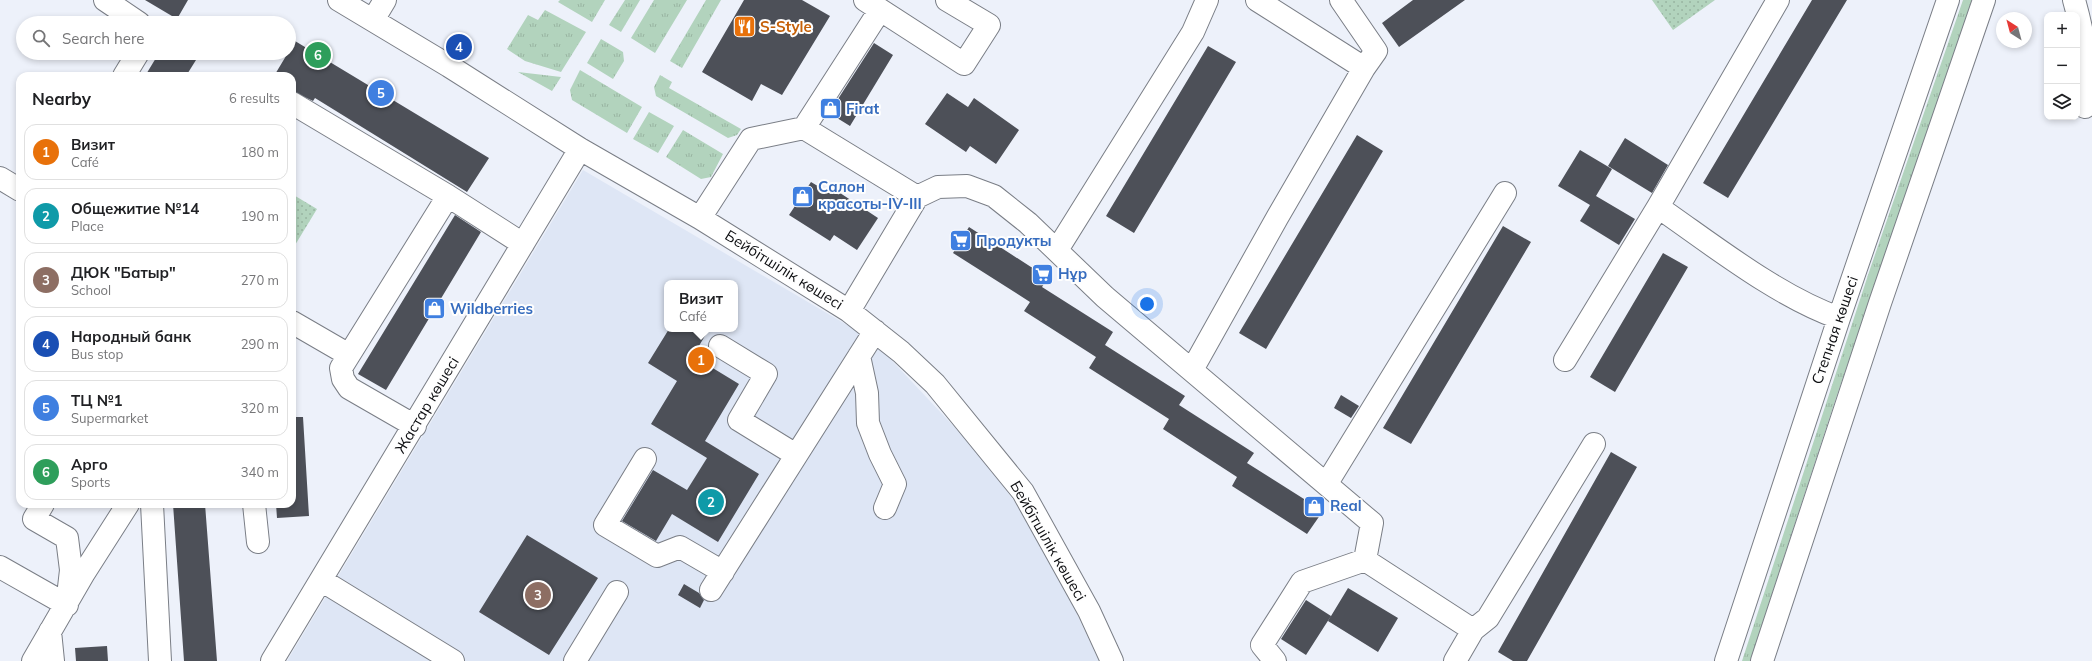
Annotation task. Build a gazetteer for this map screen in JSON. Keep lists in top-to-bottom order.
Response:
{
  "streets": {
    "street": ["Бейбітшілік көшесі", "Степная көшесі", "Жастар көшесі"]
  },
  "crossings": [
    ["Бейбітшілік көшесі", "Жастар көшесі"]
  ],
  "places": {
    "restaurant": ["S-Style"],
    "shop": [
      "Firat",
      "Салон красоты-IV-III",
      "Wildberries",
      "Real"
    ],
    "supermarket": ["Продукты", "Нұр"]
  },
  "north": "top left",
  "page": {
    "map_buttons": ["+", "−"],
    "search": "Search here",
    "pins": [
      "4",
      "6",
      "5",
      "1",
      "2",
      "3"
    ],
    "heading": ["Nearby", "6 results"],
    "list": [
      {
        "mark": "1",
        "name": "Визит",
        "note": "Café",
        "value": "180 m"
      },
      {
        "mark": "2",
        "name": "Общежитие №14",
        "note": "Place",
        "value": "190 m"
      },
      {
        "mark": "3",
        "name": "ДЮК \"Батыр\"",
        "note": "School",
        "value": "270 m"
      },
      {
        "mark": "4",
        "name": "Народный банк",
        "note": "Bus stop",
        "value": "290 m"
      },
      {
        "mark": "5",
        "name": "ТЦ №1",
        "note": "Supermarket",
        "value": "320 m"
      },
      {
        "mark": "6",
        "name": "Арго",
        "note": "Sports",
        "value": "340 m"
      }
    ],
    "popup": ["Визит", "Café"]
  }
}
